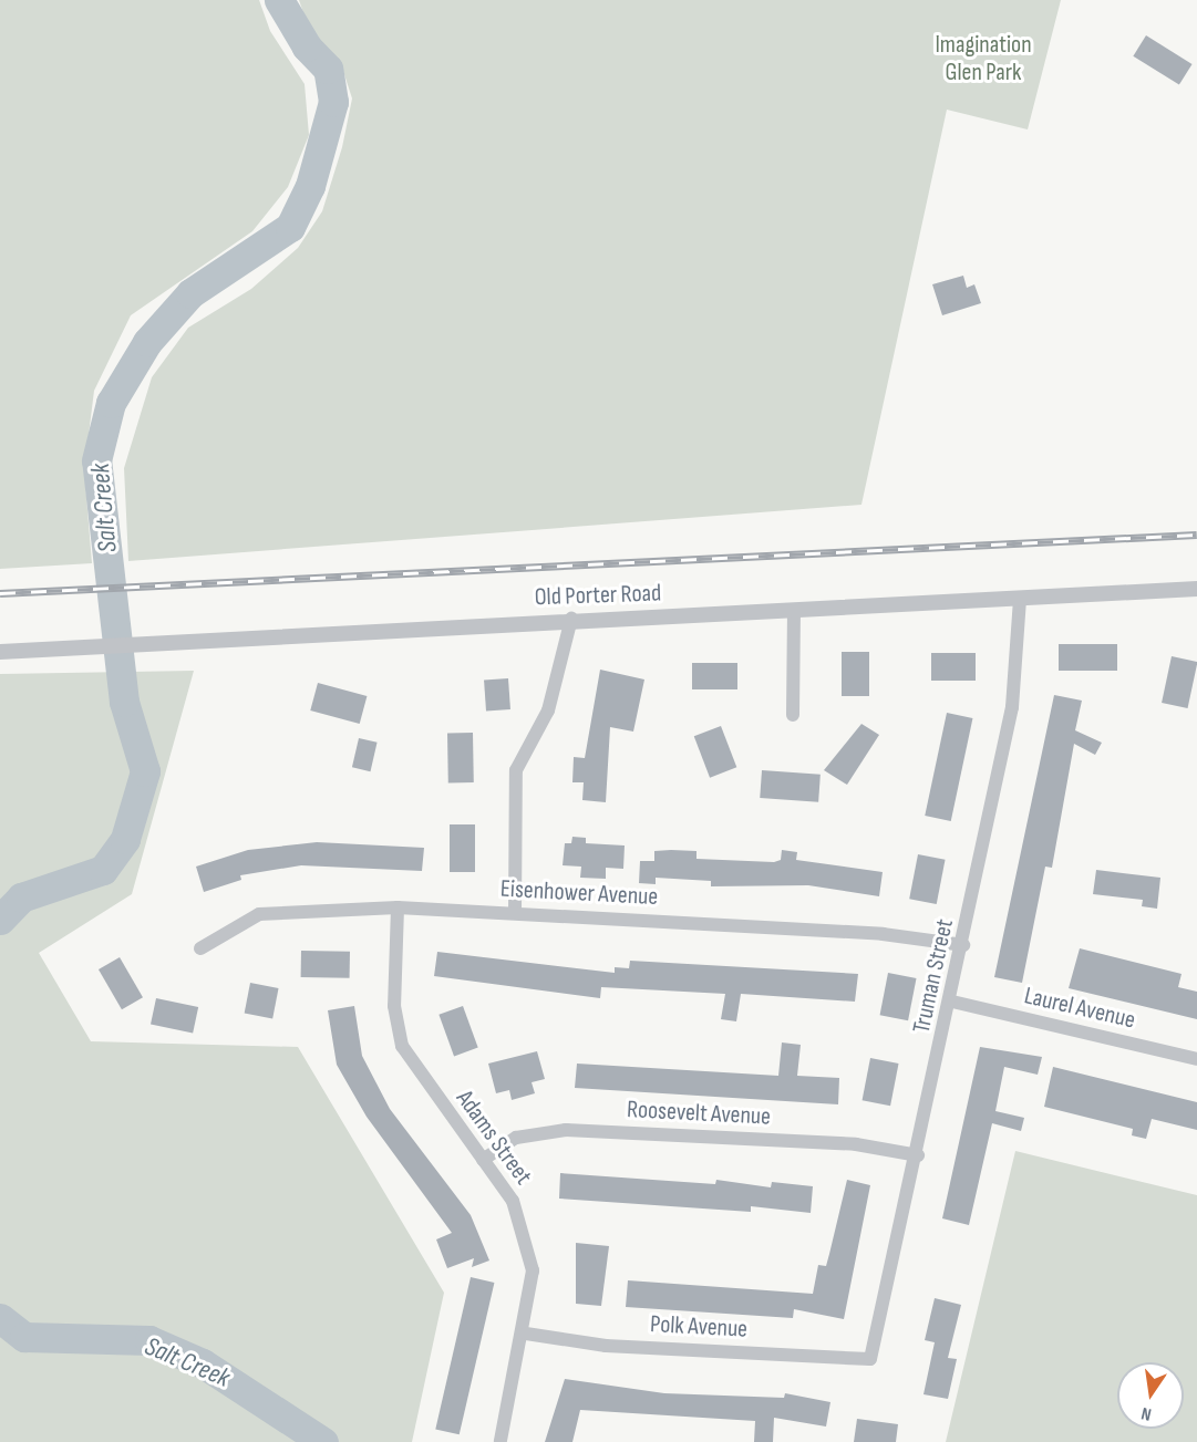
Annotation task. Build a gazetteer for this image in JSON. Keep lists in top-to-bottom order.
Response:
{
  "streets": {
    "street": [
      "Old Porter Road",
      "Eisenhower Avenue",
      "Truman Street",
      "Laurel Avenue",
      "Roosevelt Avenue",
      "Adams Street",
      "Polk Avenue"
    ]
  },
  "crossings": [
    ["Old Porter Road", "Truman Street"],
    ["Eisenhower Avenue", "Truman Street"],
    ["Eisenhower Avenue", "Adams Street"],
    ["Truman Street", "Laurel Avenue"],
    ["Truman Street", "Roosevelt Avenue"],
    ["Truman Street", "Polk Avenue"],
    ["Roosevelt Avenue", "Adams Street"],
    ["Adams Street", "Polk Avenue"]
  ],
  "water": ["Salt Creek"],
  "parks": ["Imagination Glen Park"],
  "north": "bottom"
}
